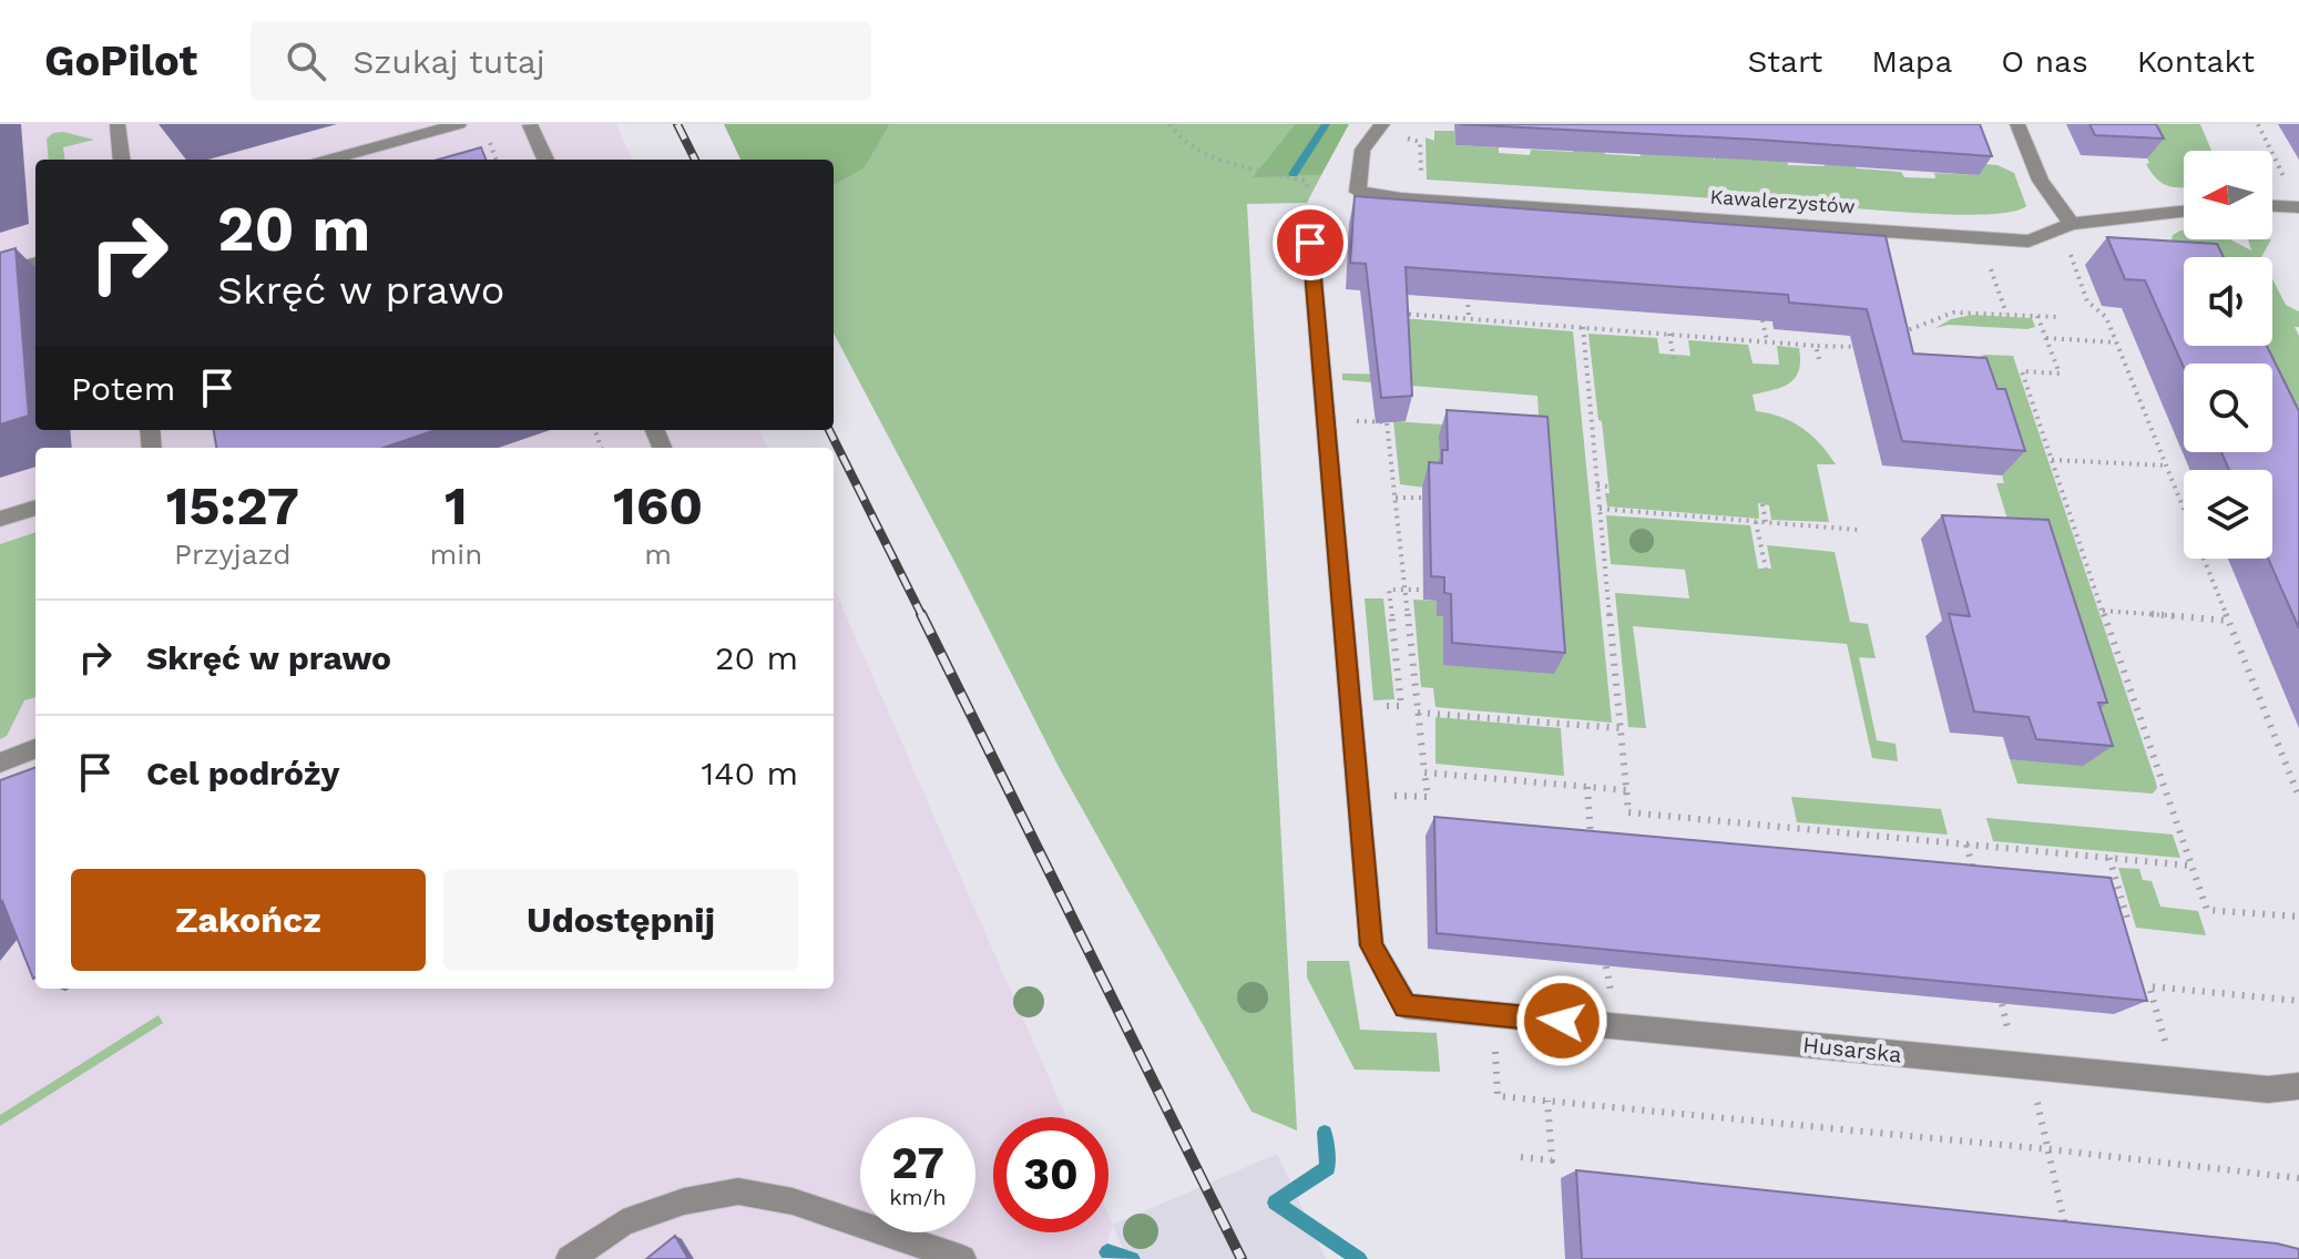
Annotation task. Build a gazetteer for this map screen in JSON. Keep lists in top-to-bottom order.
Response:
{
  "streets": {
    "street": ["Kawalerzystów", "Husarska"]
  },
  "north": "left",
  "page": {
    "header": "GoPilot",
    "search": "Szukaj tutaj",
    "nav": [
      "Start",
      "Mapa",
      "O nas",
      "Kontakt"
    ],
    "turn": ["20 m", "Skręć w prawo"],
    "then": "Potem",
    "eta": [
      "15:27",
      "Przyjazd",
      "1",
      "min",
      "160",
      "m"
    ],
    "list": [
      {
        "name": "Skręć w prawo",
        "value": "20 m"
      },
      {
        "name": "Cel podróży",
        "value": "140 m"
      }
    ],
    "buttons": ["Zakończ", "Udostępnij"],
    "speed": "27 km/h",
    "limit": "30"
  }
}
